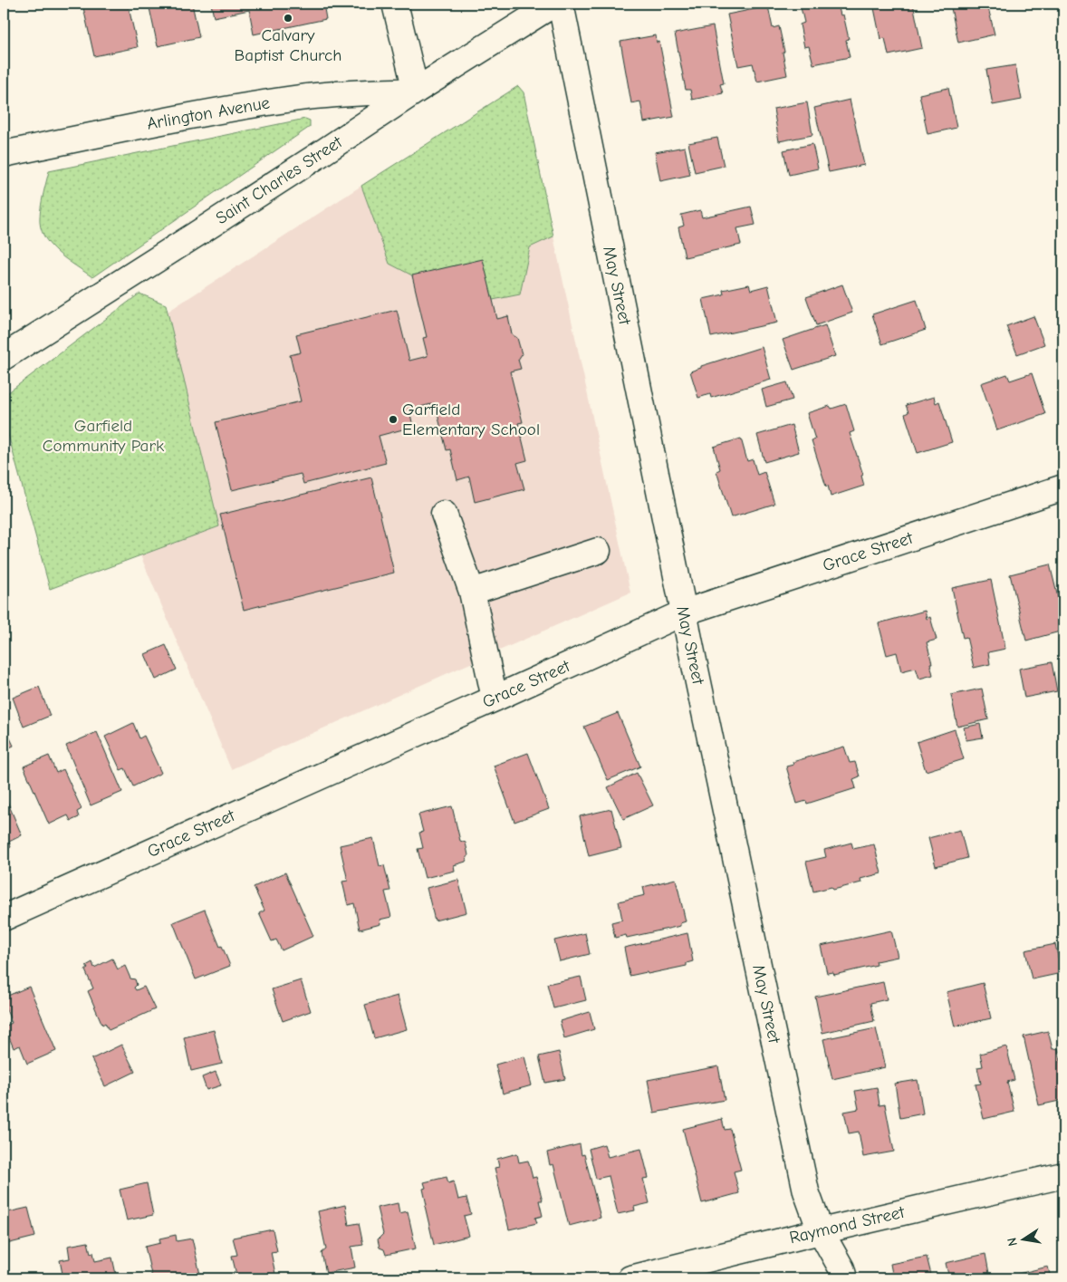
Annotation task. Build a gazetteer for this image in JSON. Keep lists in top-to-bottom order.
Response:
{
  "streets": {
    "street": [
      "Arlington Avenue",
      "Saint Charles Street",
      "May Street",
      "Grace Street",
      "Raymond Street"
    ]
  },
  "crossings": [
    ["Arlington Avenue", "Saint Charles Street"],
    ["May Street", "Grace Street"],
    ["May Street", "Raymond Street"]
  ],
  "parks": ["Garfield Community Park"],
  "places": ["Calvary Baptist Church", "Garfield Elementary School"],
  "north": "left"
}
